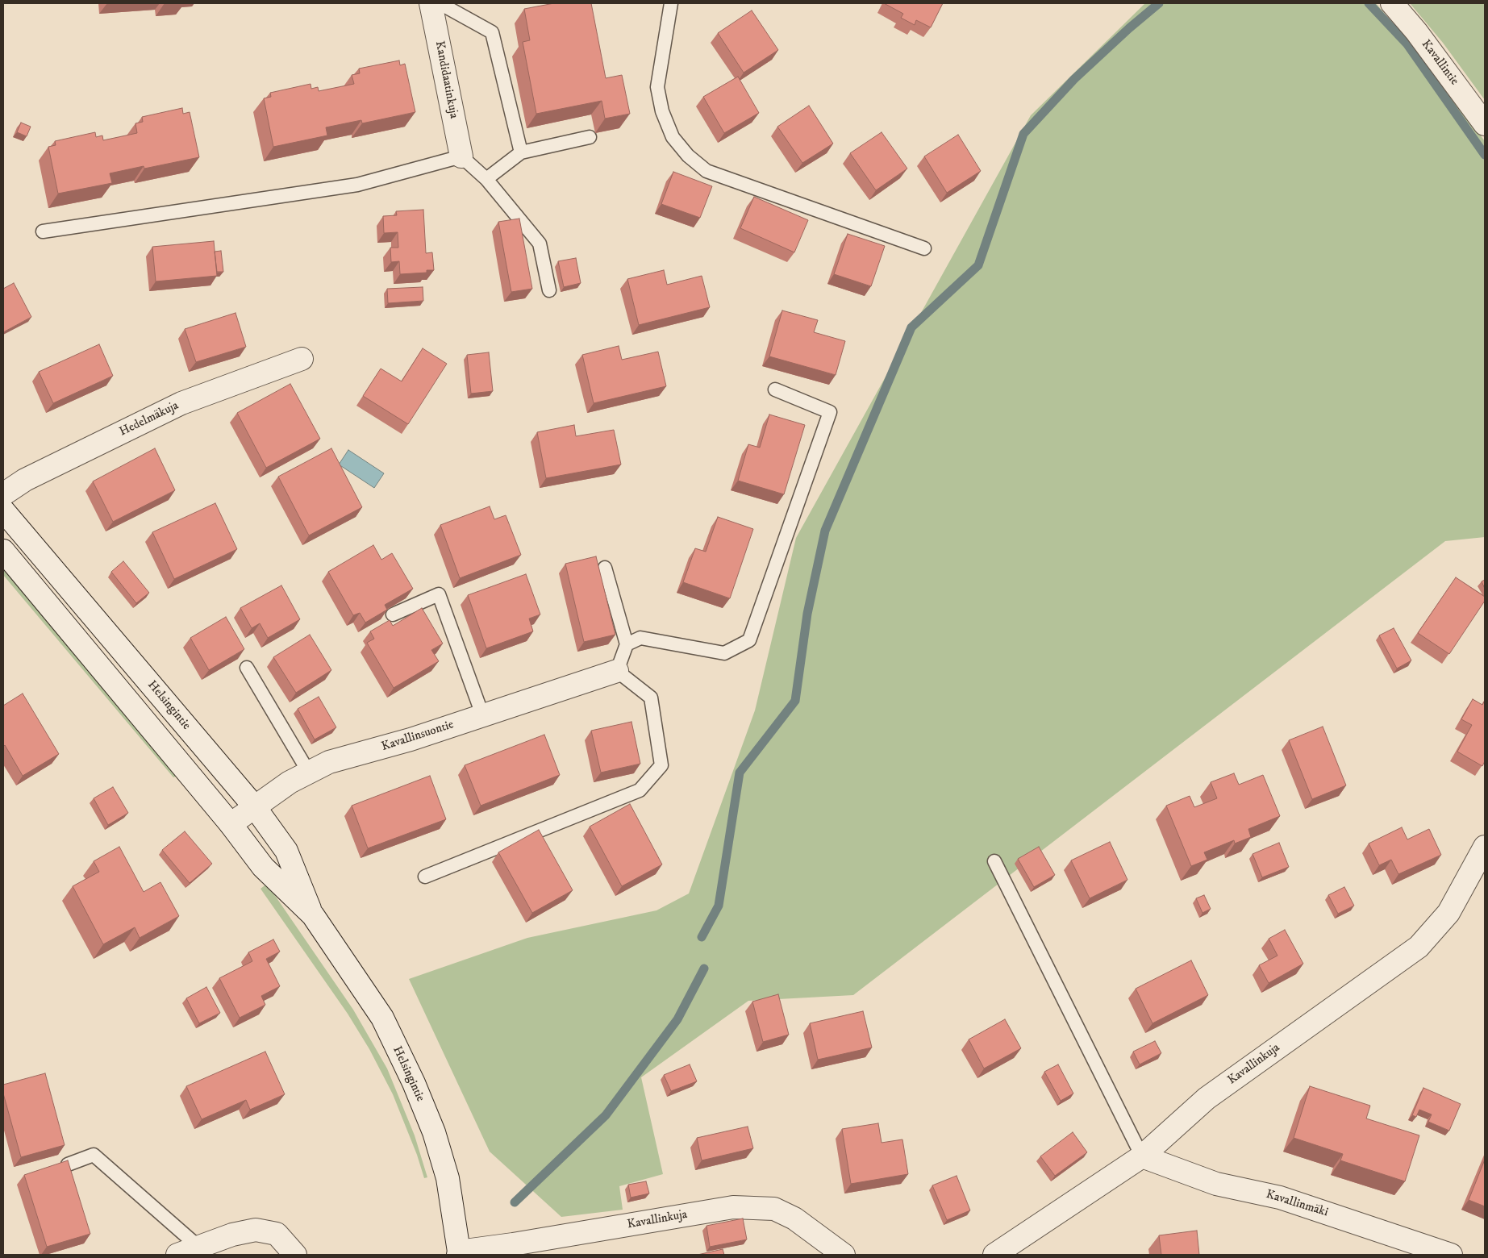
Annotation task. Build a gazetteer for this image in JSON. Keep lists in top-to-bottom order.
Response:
{
  "streets": {
    "street": [
      "Kavallintie",
      "Kandidaatinkuja",
      "Hedelmäkuja",
      "Helsingintie",
      "Kavallinsuontie",
      "Kavallinkuja",
      "Kavallinmäki"
    ]
  },
  "crossings": [
    ["Helsingintie", "Kavallinsuontie"],
    ["Helsingintie", "Kavallinkuja"],
    ["Kavallinkuja", "Kavallinmäki"]
  ]
}
